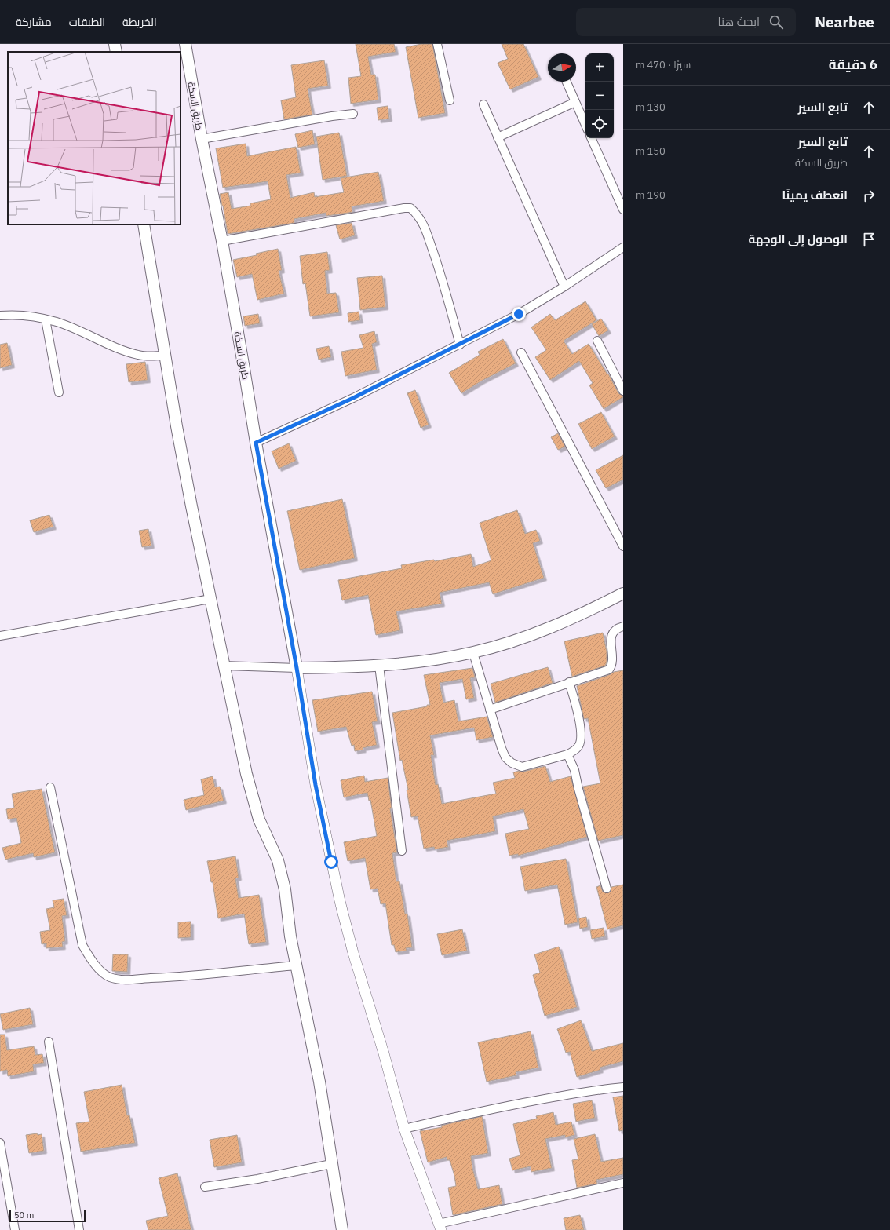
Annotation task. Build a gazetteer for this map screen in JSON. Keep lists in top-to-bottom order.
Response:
{
  "streets": {
    "main road": ["طريق السكة"]
  },
  "scale_bar": "50 m",
  "north": "right",
  "page": {
    "header": "Nearbee",
    "search": "ابحث هنا",
    "nav": ["الخريطة", "الطبقات", "مشاركة"],
    "heading": ["6 دقيقة", "سيرًا · 470 m"],
    "map_buttons": ["+", "−"],
    "list": [
      ["تابع السير", "130 m"],
      ["تابع السير", "طريق السكة", "150 m"],
      ["انعطف يمينًا", "190 m"],
      "الوصول إلى الوجهة"
    ],
    "scale": "50 m"
  }
}
